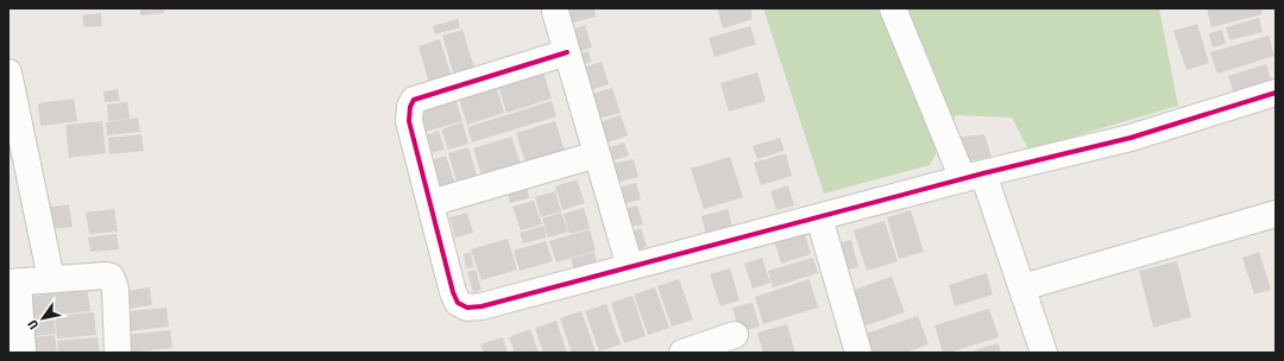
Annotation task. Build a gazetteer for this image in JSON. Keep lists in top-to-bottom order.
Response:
{
  "north": "bottom left"
}
